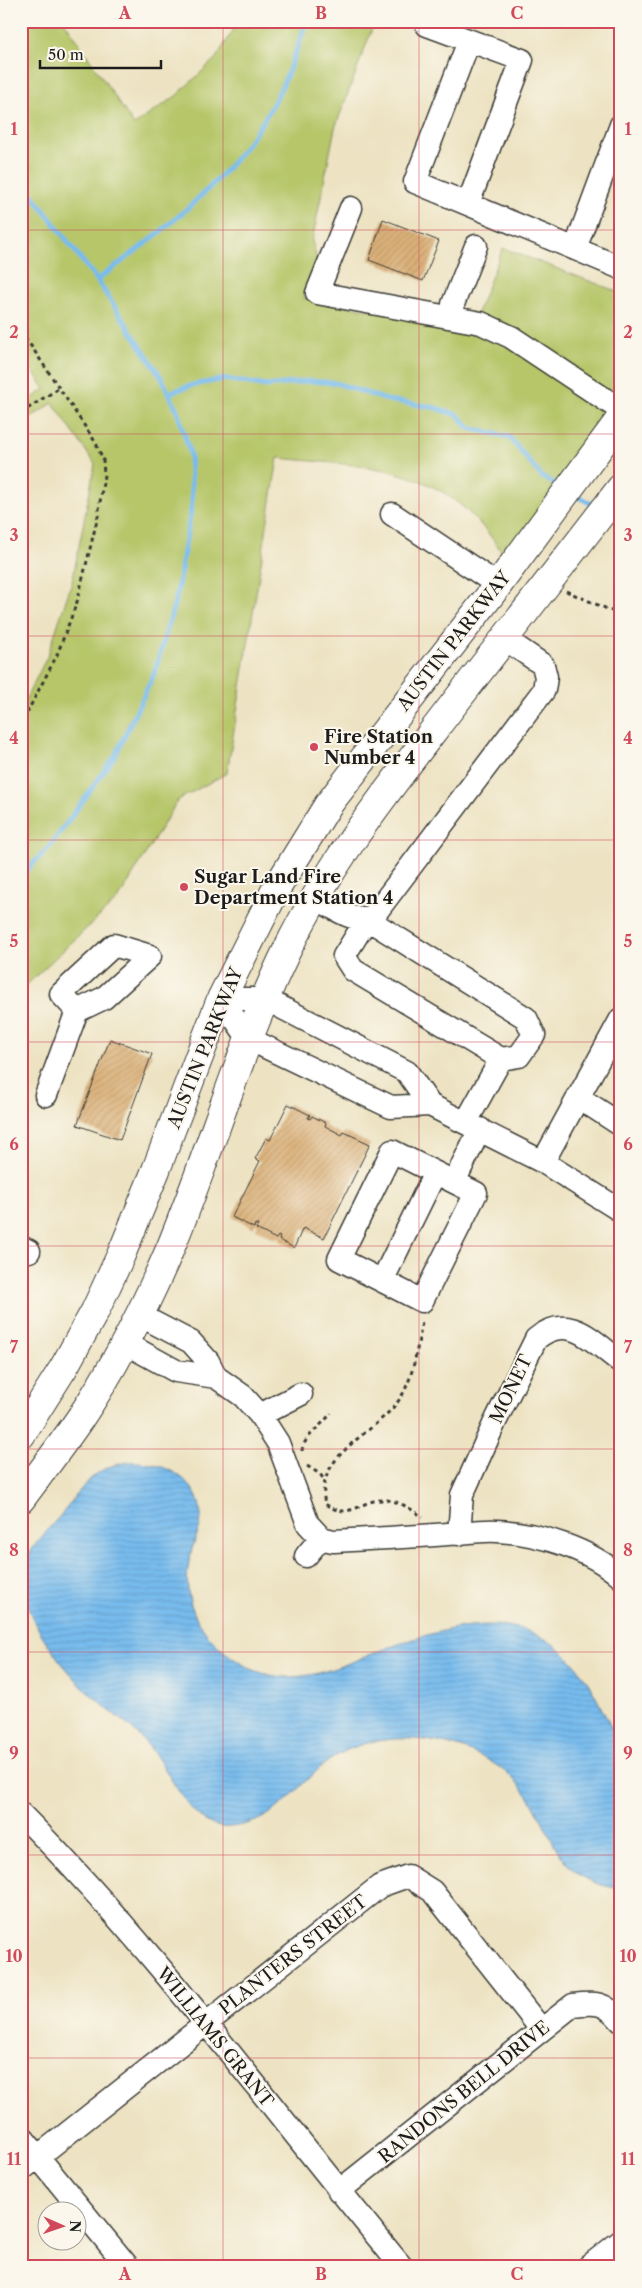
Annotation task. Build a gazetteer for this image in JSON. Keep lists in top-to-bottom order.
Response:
{
  "streets": {
    "main road": ["AUSTIN PARKWAY"],
    "street": [
      "MONET",
      "PLANTERS STREET",
      "WILLIAMS GRANT",
      "RANDONS BELL DRIVE"
    ]
  },
  "crossings": [
    ["PLANTERS STREET", "WILLIAMS GRANT"],
    ["PLANTERS STREET", "RANDONS BELL DRIVE"],
    ["WILLIAMS GRANT", "RANDONS BELL DRIVE"]
  ],
  "places": ["Fire Station Number 4", "Sugar Land Fire Department Station 4"],
  "scale_bar": "50 m",
  "north": "right",
  "grid": {
    "columns": ["A", "B", "C"],
    "rows": [
      "1",
      "2",
      "3",
      "4",
      "5",
      "6",
      "7",
      "8",
      "9",
      "10",
      "11"
    ]
  }
}
